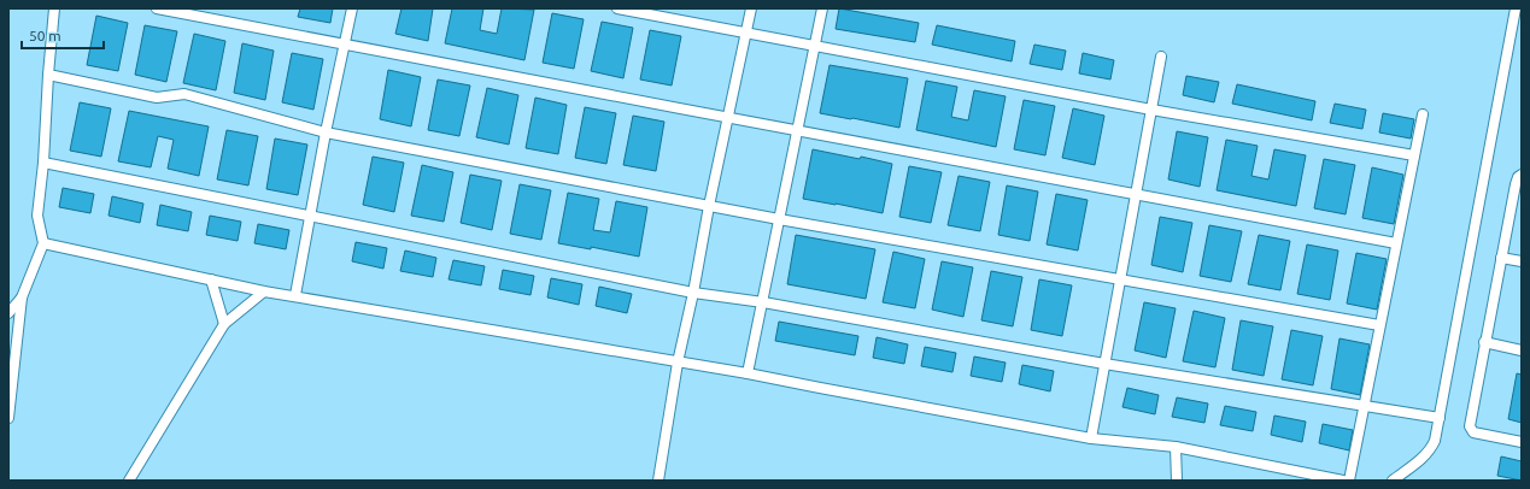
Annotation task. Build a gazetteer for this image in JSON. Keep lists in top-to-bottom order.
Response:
{
  "scale_bar": "50 m"
}
